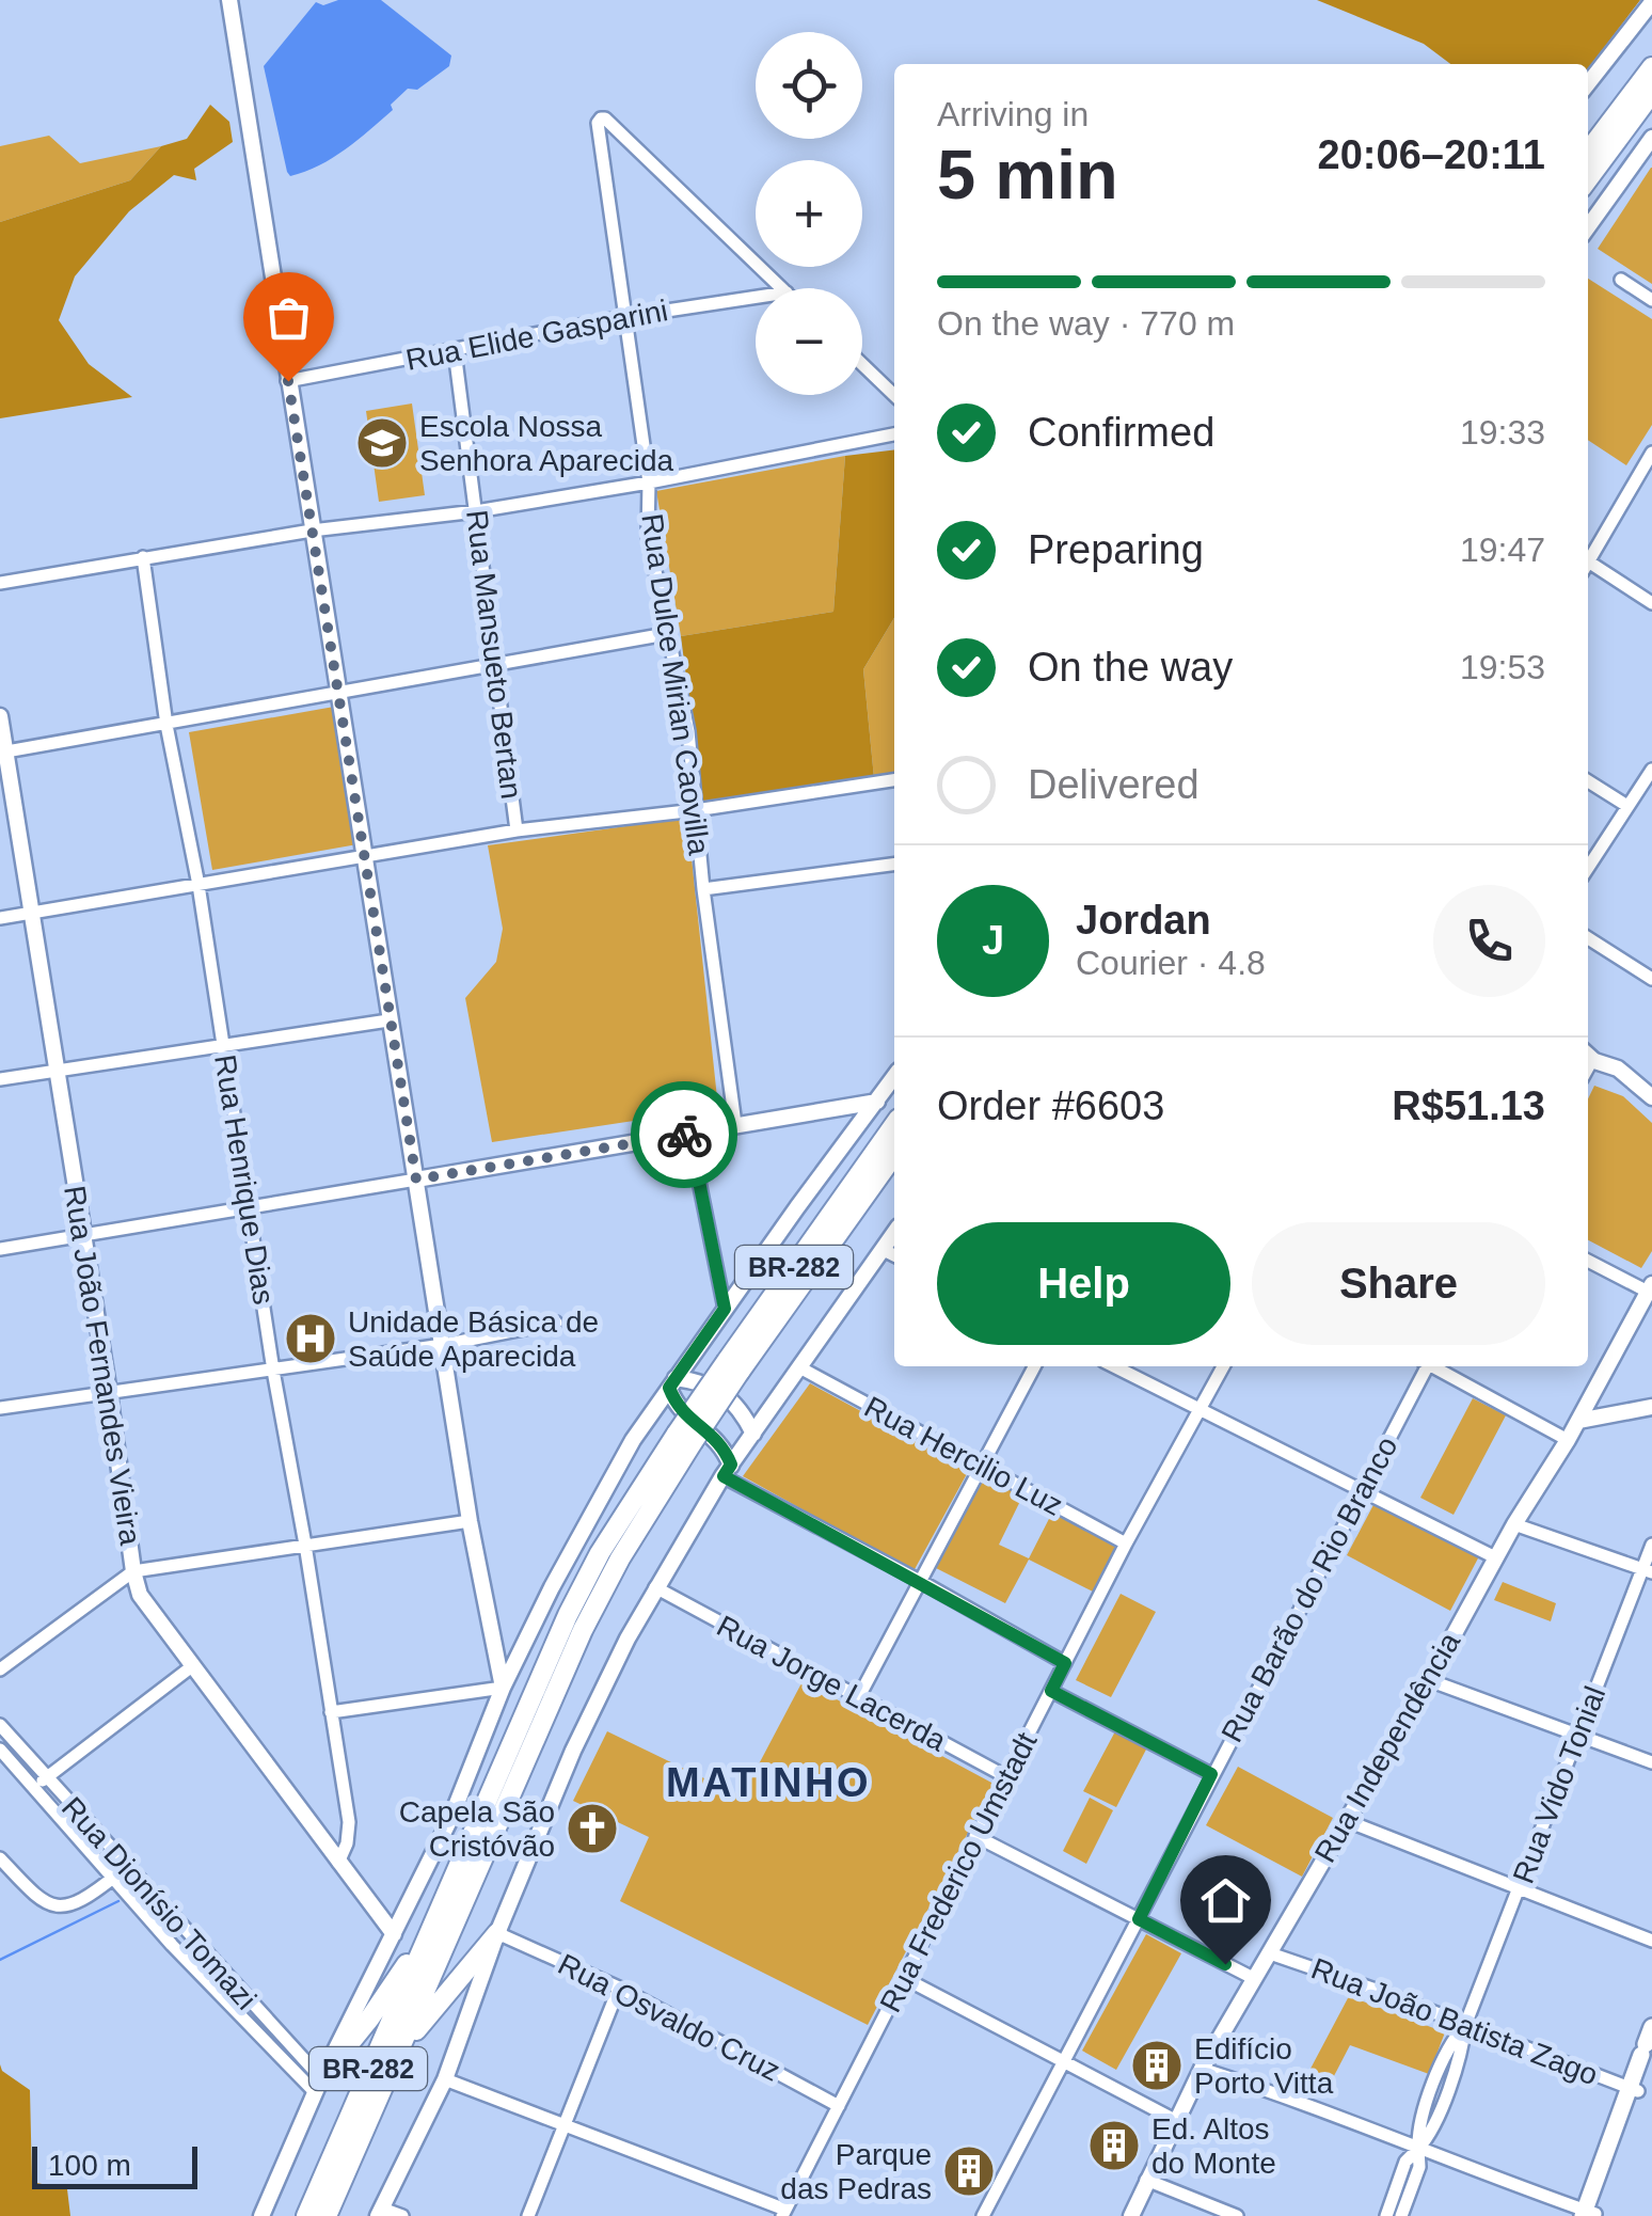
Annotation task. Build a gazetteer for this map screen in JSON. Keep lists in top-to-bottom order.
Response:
{
  "streets": {
    "highway": ["BR-282"],
    "street": [
      "Rua Elide Gasparini",
      "Rua Mansueto Bertan",
      "Rua Dulce Mirian Caovilla",
      "Rua Henrique Dias",
      "Rua João Fernandes Vieira",
      "Rua Hercilio Luz",
      "Rua Barão do Rio Branco",
      "Rua Jorge Lacerda",
      "Rua Independência",
      "Rua Vido Tonial",
      "Rua Frederico Umstadt",
      "Rua Dionísio Tomazi",
      "Rua Osvaldo Cruz",
      "Rua João Batista Zago"
    ]
  },
  "crossings": [
    ["Rua Elide Gasparini", "Rua Mansueto Bertan"],
    ["Rua Elide Gasparini", "Rua Dulce Mirian Caovilla"],
    ["Rua Henrique Dias", "Rua João Fernandes Vieira"],
    ["Rua Hercilio Luz", "Rua Frederico Umstadt"],
    ["Rua Jorge Lacerda", "Rua Frederico Umstadt"],
    ["Rua Independência", "Rua João Batista Zago"],
    ["Rua Vido Tonial", "Rua João Batista Zago"],
    ["Rua Frederico Umstadt", "Rua Osvaldo Cruz"]
  ],
  "districts": ["MATINHO"],
  "places": {
    "school or university": ["Escola Nossa Senhora Aparecida"],
    "hospital": ["Unidade Básica de Saúde Aparecida"],
    "church": ["Capela São Cristóvão"],
    "building": ["Edifício Porto Vitta", "Ed. Altos do Monte", "Parque das Pedras"]
  },
  "scale_bar": "100 m",
  "page": {
    "map_buttons": ["+", "−"],
    "heading": ["5 min", "Arriving in", "20:06–20:11"],
    "panel": [
      "Jordan",
      "Courier · 4.8",
      "Order #6603",
      "R$51.13"
    ],
    "bar": "On the way · 770 m",
    "list": [
      ["Confirmed", "19:33"],
      ["Preparing", "19:47"],
      ["On the way", "19:53"],
      "Delivered"
    ],
    "round": "J",
    "buttons": ["Help", "Share"],
    "scale": "100 m"
  }
}
